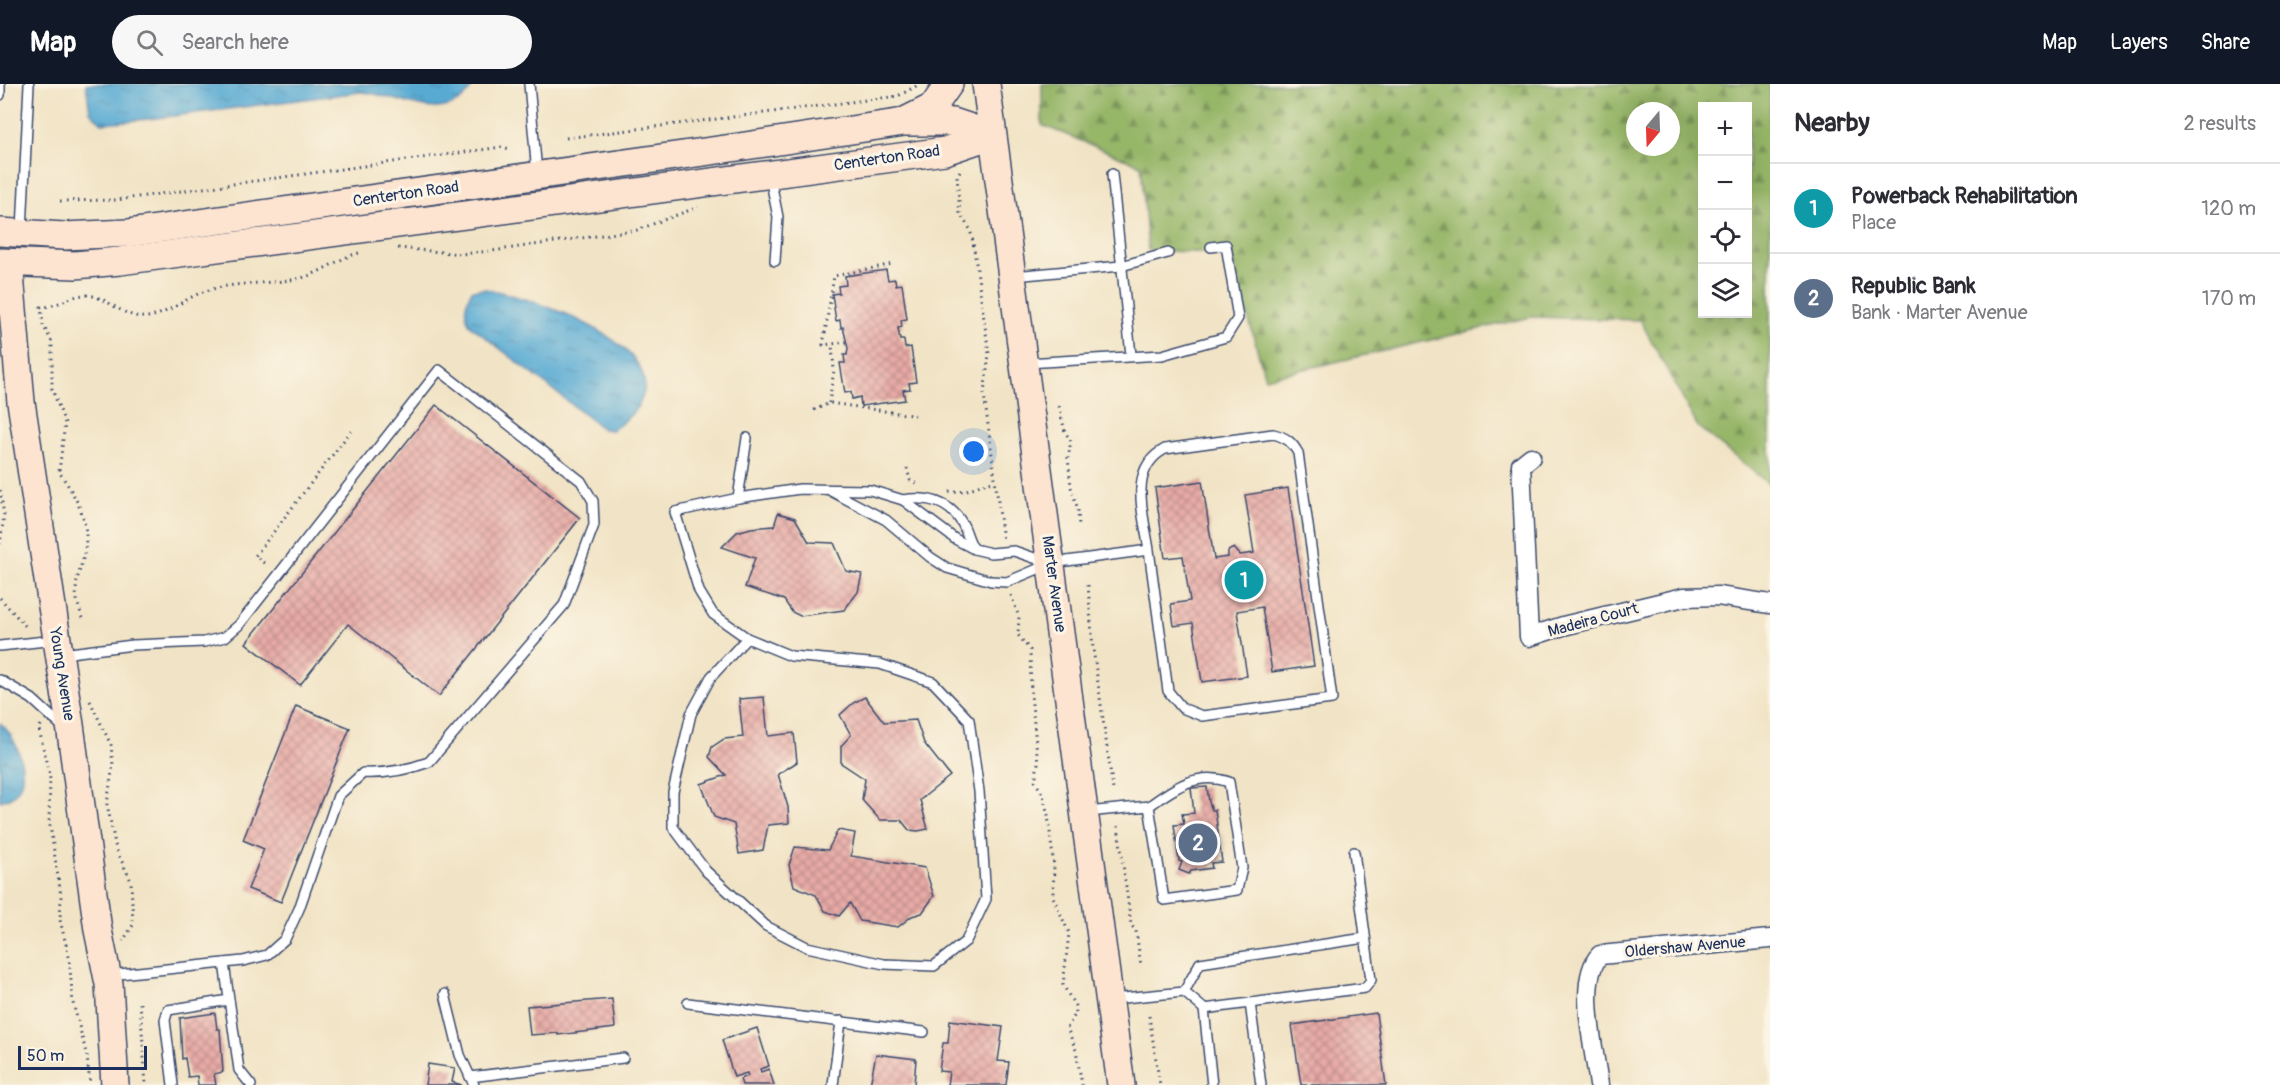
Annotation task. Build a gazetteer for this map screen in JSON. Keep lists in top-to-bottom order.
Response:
{
  "streets": {
    "main road": ["Centerton Road", "Marter Avenue", "Young Avenue"],
    "street": ["Madeira Court", "Oldershaw Avenue"]
  },
  "crossings": [
    ["Centerton Road", "Marter Avenue"],
    ["Centerton Road", "Young Avenue"]
  ],
  "scale_bar": "50 m",
  "north": "bottom",
  "page": {
    "header": "Map",
    "search": "Search here",
    "nav": ["Map", "Layers", "Share"],
    "heading": ["Nearby", "2 results"],
    "map_buttons": ["+", "−"],
    "list": [
      {
        "mark": "1",
        "name": "Powerback Rehabilitation",
        "note": "Place",
        "value": "120 m"
      },
      {
        "mark": "2",
        "name": "Republic Bank",
        "note": "Bank · Marter Avenue",
        "value": "170 m"
      }
    ],
    "pins": ["1", "2"],
    "scale": "50 m"
  }
}
